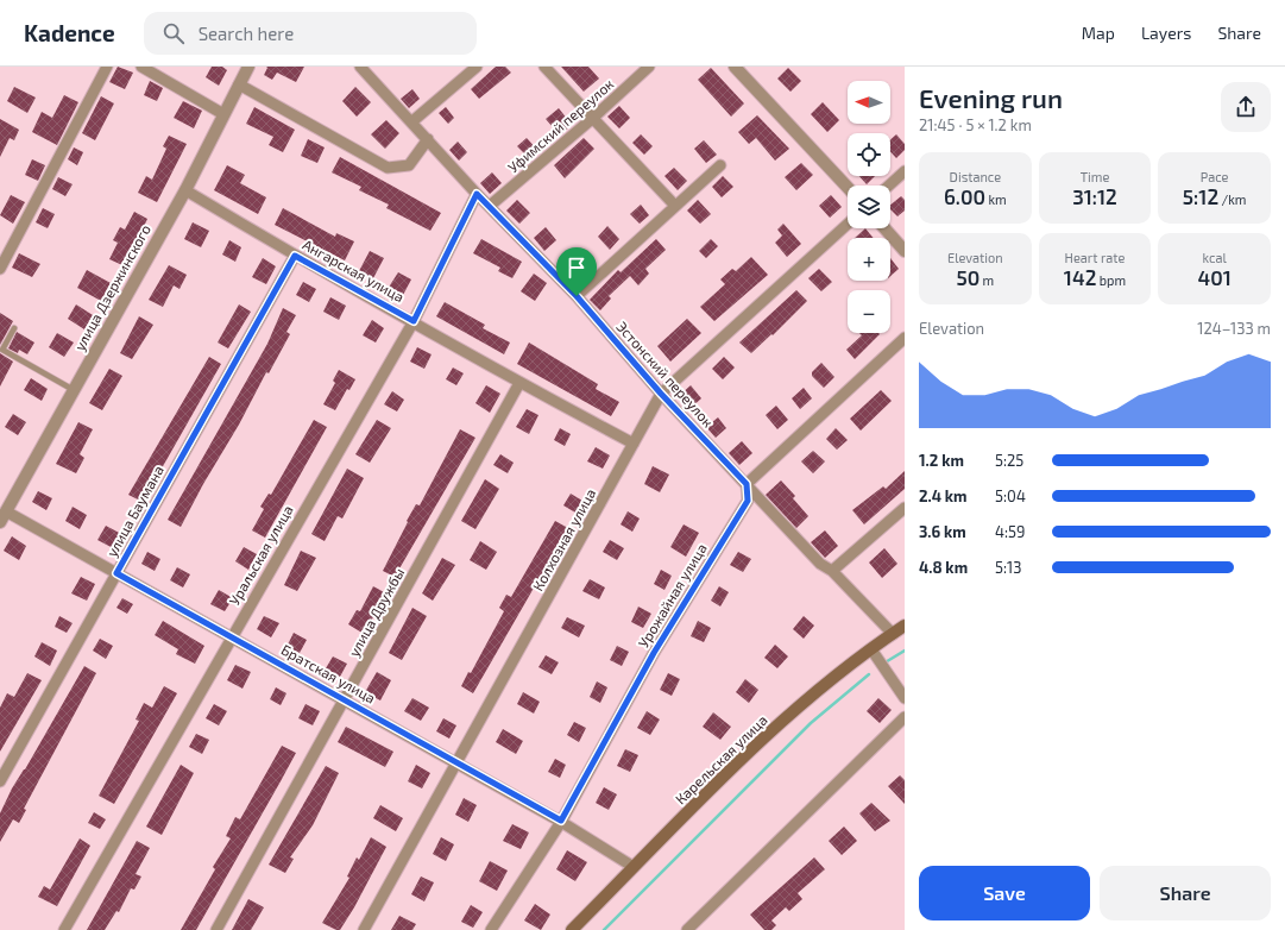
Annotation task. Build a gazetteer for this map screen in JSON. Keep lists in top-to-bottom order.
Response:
{
  "streets": {
    "main road": ["Карельская улица"],
    "street": [
      "Уфимский переулок",
      "Ангарская улица",
      "улица Дзержинского",
      "Эстонский переулок",
      "улица Баумана",
      "Колхозная улица",
      "Уральская улица",
      "Урожайная улица",
      "улица Дружбы",
      "Братская улица"
    ]
  },
  "crossings": [
    ["Уфимский переулок", "Эстонский переулок"],
    ["Ангарская улица", "улица Дзержинского"],
    ["Ангарская улица", "улица Баумана"],
    ["Ангарская улица", "Колхозная улица"],
    ["Ангарская улица", "Уральская улица"],
    ["Ангарская улица", "улица Дружбы"],
    ["улица Дзержинского", "Братская улица"],
    ["Эстонский переулок", "Колхозная улица"],
    ["Эстонский переулок", "Уральская улица"],
    ["Эстонский переулок", "Урожайная улица"],
    ["Эстонский переулок", "Карельская улица"],
    ["улица Баумана", "Братская улица"],
    ["Колхозная улица", "Братская улица"],
    ["Уральская улица", "Братская улица"],
    ["Урожайная улица", "Братская улица"],
    ["улица Дружбы", "Братская улица"],
    ["Братская улица", "Карельская улица"]
  ],
  "north": "left",
  "page": {
    "header": "Kadence",
    "search": "Search here",
    "nav": ["Map", "Layers", "Share"],
    "heading": ["Evening run", "21:45 · 5 × 1.2 km"],
    "map_buttons": ["+", "−"],
    "stats": [
      ["Distance", "6.00 km"],
      ["Time", "31:12"],
      ["Pace", "5:12 /km"],
      ["Elevation", "50 m"],
      ["Heart rate", "142 bpm"],
      ["kcal", "401"]
    ],
    "chart": ["Elevation", "124–133 m"],
    "list": [
      {
        "name": "1.2 km",
        "note": "5:25"
      },
      {
        "name": "2.4 km",
        "note": "5:04"
      },
      {
        "name": "3.6 km",
        "note": "4:59"
      },
      {
        "name": "4.8 km",
        "note": "5:13"
      }
    ],
    "buttons": ["Save", "Share"]
  }
}
